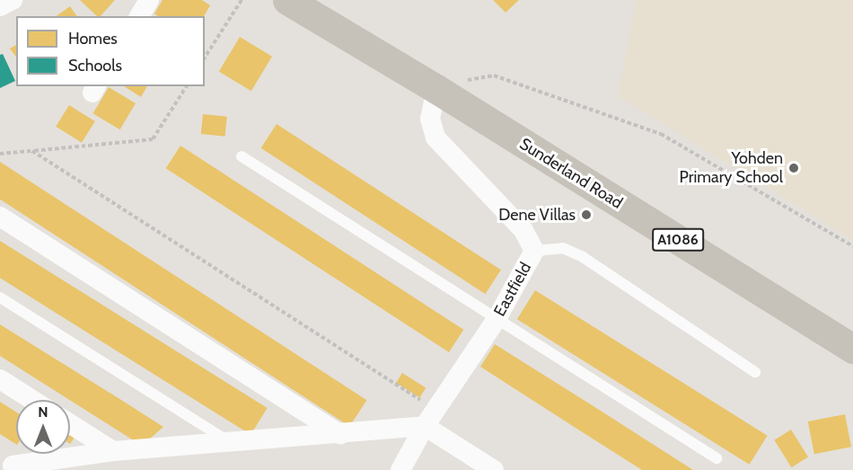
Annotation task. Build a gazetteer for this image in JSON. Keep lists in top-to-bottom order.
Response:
{
  "streets": {
    "main road": ["Sunderland Road", "A1086"],
    "street": ["Eastfield"]
  },
  "crossings": [
    ["Sunderland Road", "Eastfield"]
  ],
  "places": ["Yohden Primary School", "Dene Villas"],
  "legend": ["Homes", "Schools"],
  "north": "top"
}
